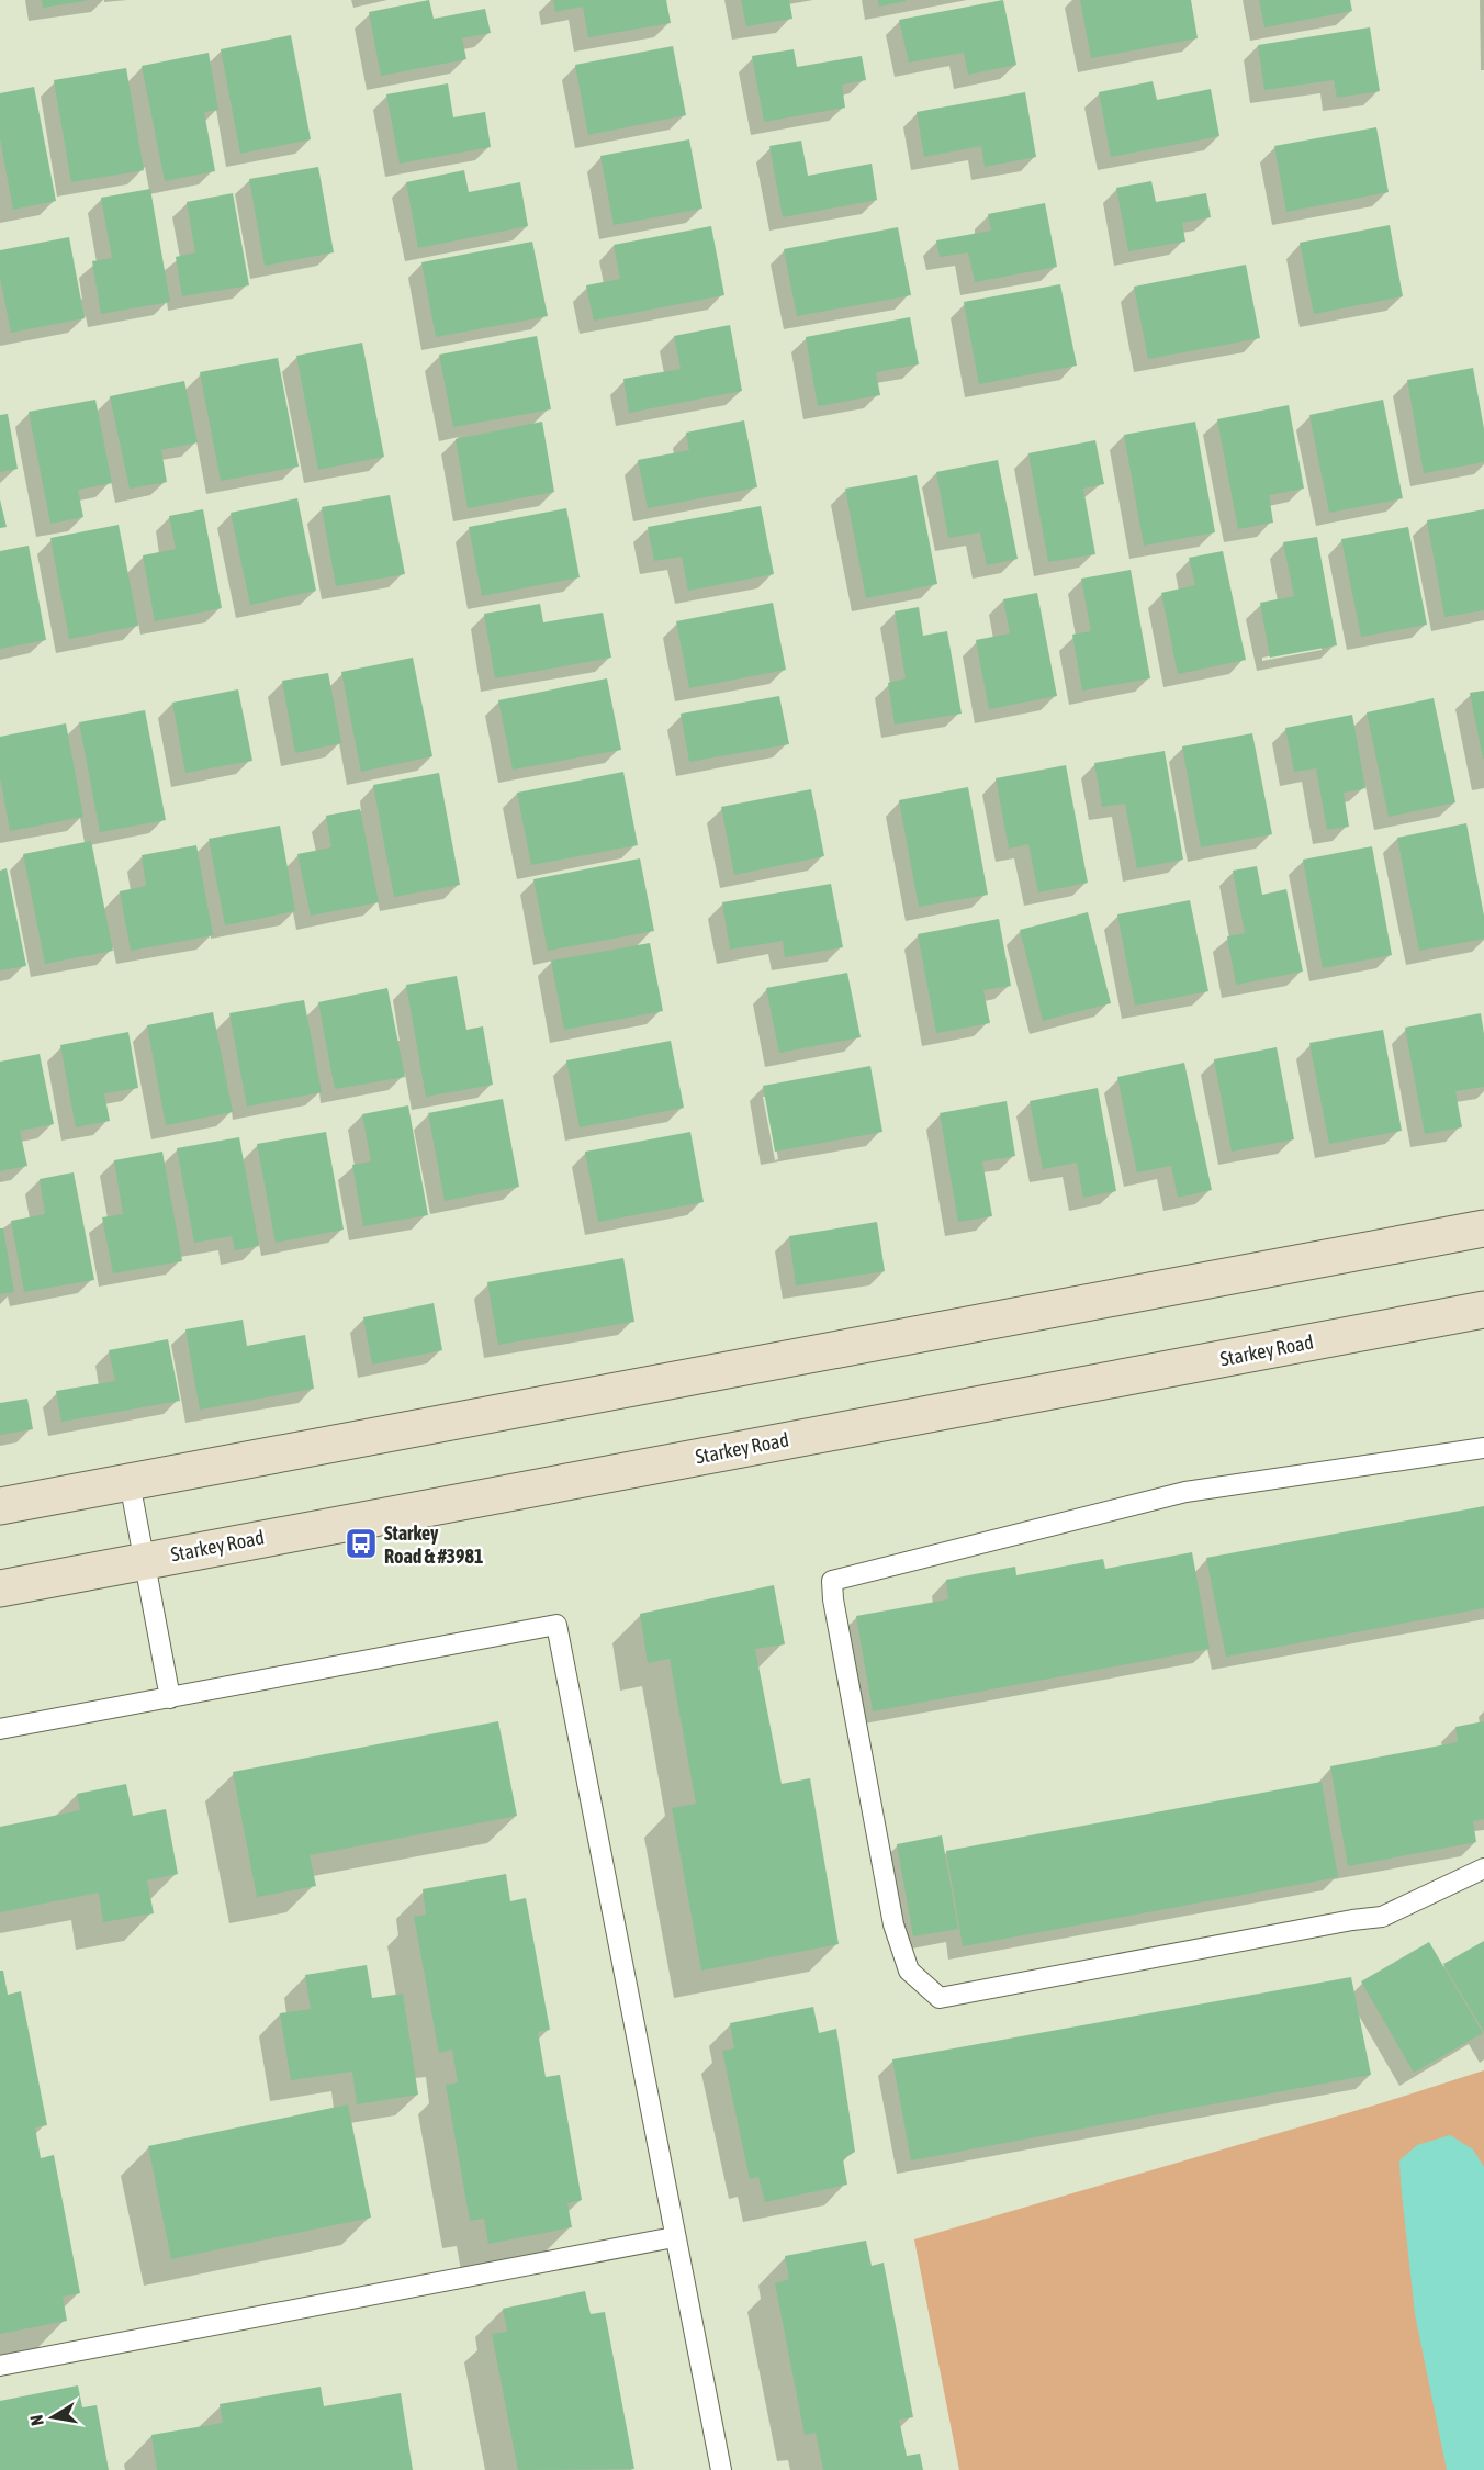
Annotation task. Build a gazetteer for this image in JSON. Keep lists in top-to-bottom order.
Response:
{
  "streets": {
    "main road": ["Starkey Road"]
  },
  "places": {
    "bus stop": ["Starkey Road & #3981"]
  },
  "north": "left"
}
